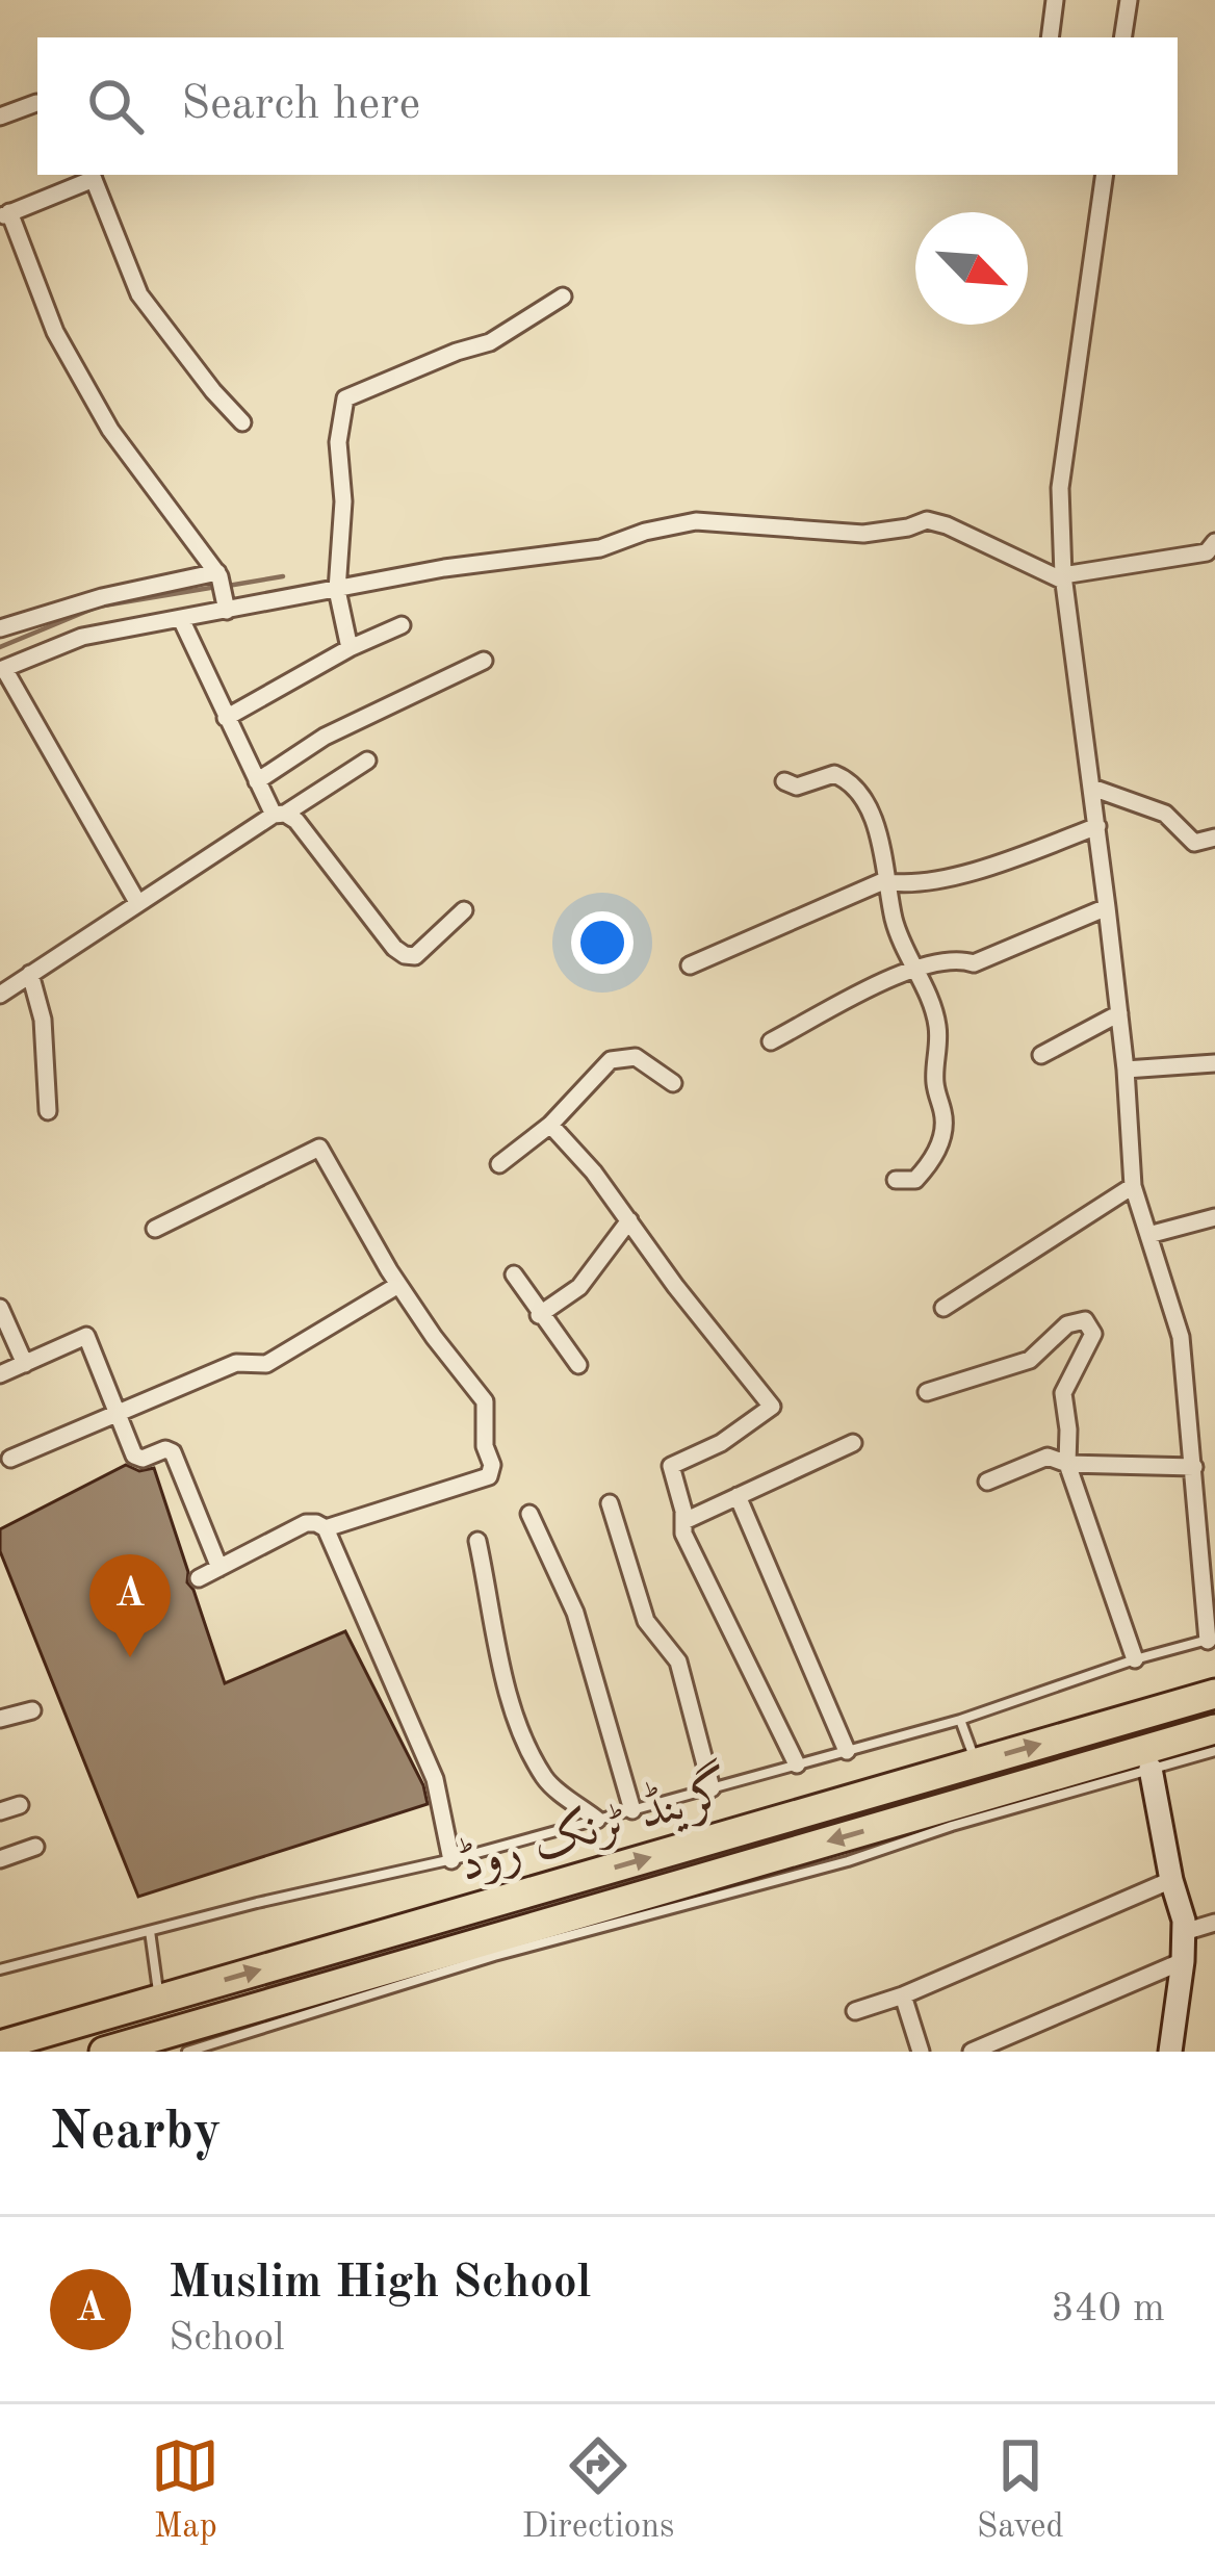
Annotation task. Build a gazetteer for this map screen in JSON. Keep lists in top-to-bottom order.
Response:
{
  "streets": {
    "highway": ["گرینڈ ٹرنک روڈ"]
  },
  "north": "bottom right",
  "page": {
    "search": "Search here",
    "pins": "A",
    "heading": "Nearby",
    "list": [
      {
        "mark": "A",
        "name": "Muslim High School",
        "note": "School",
        "value": "340 m"
      }
    ],
    "nav": ["Map", "Directions", "Saved"]
  }
}
